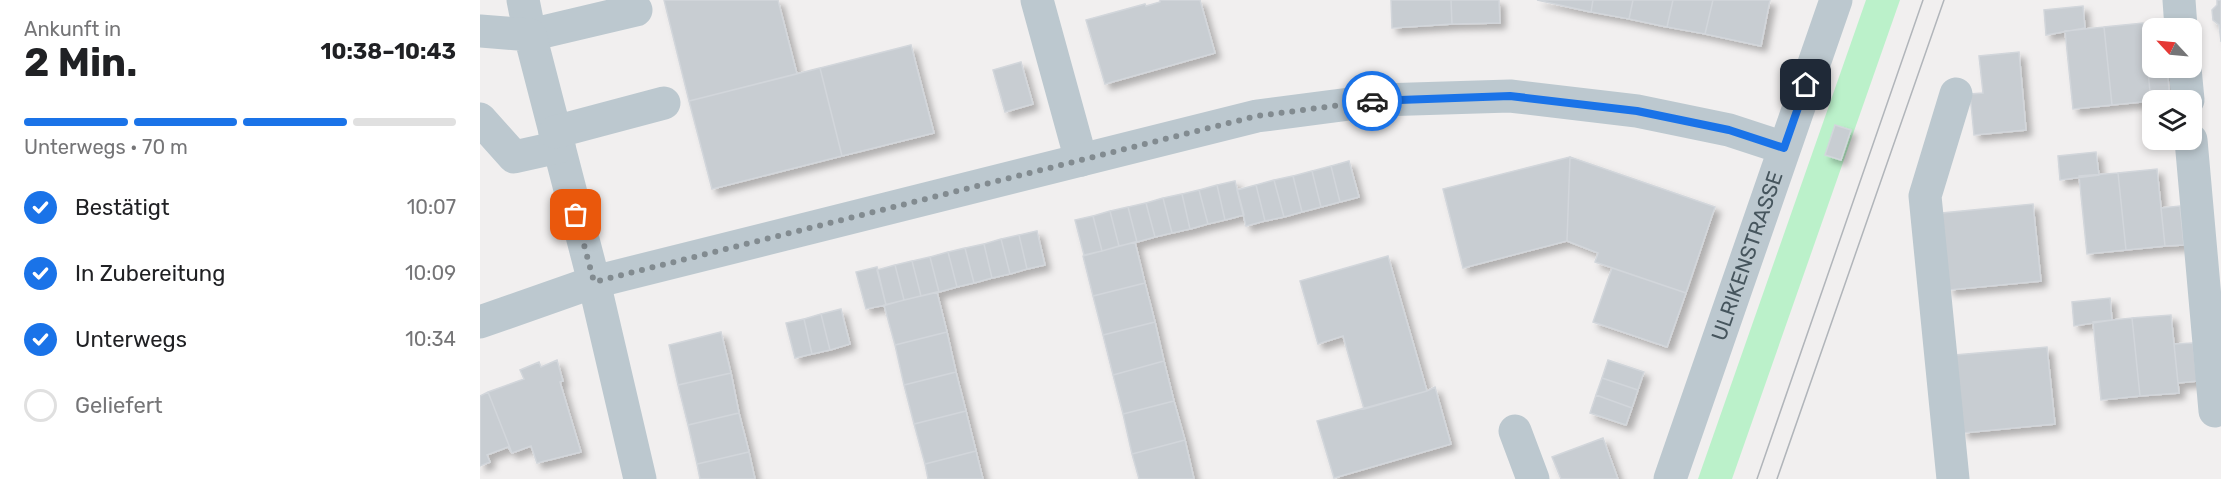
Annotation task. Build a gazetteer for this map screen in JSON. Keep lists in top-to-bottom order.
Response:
{
  "streets": {
    "street": ["ULRIKENSTRASSE"]
  },
  "north": "top left",
  "page": {
    "heading": ["2 Min.", "Ankunft in", "10:38–10:43"],
    "bar": "Unterwegs · 70 m",
    "list": [
      ["Bestätigt", "10:07"],
      ["In Zubereitung", "10:09"],
      ["Unterwegs", "10:34"],
      "Geliefert"
    ]
  }
}
